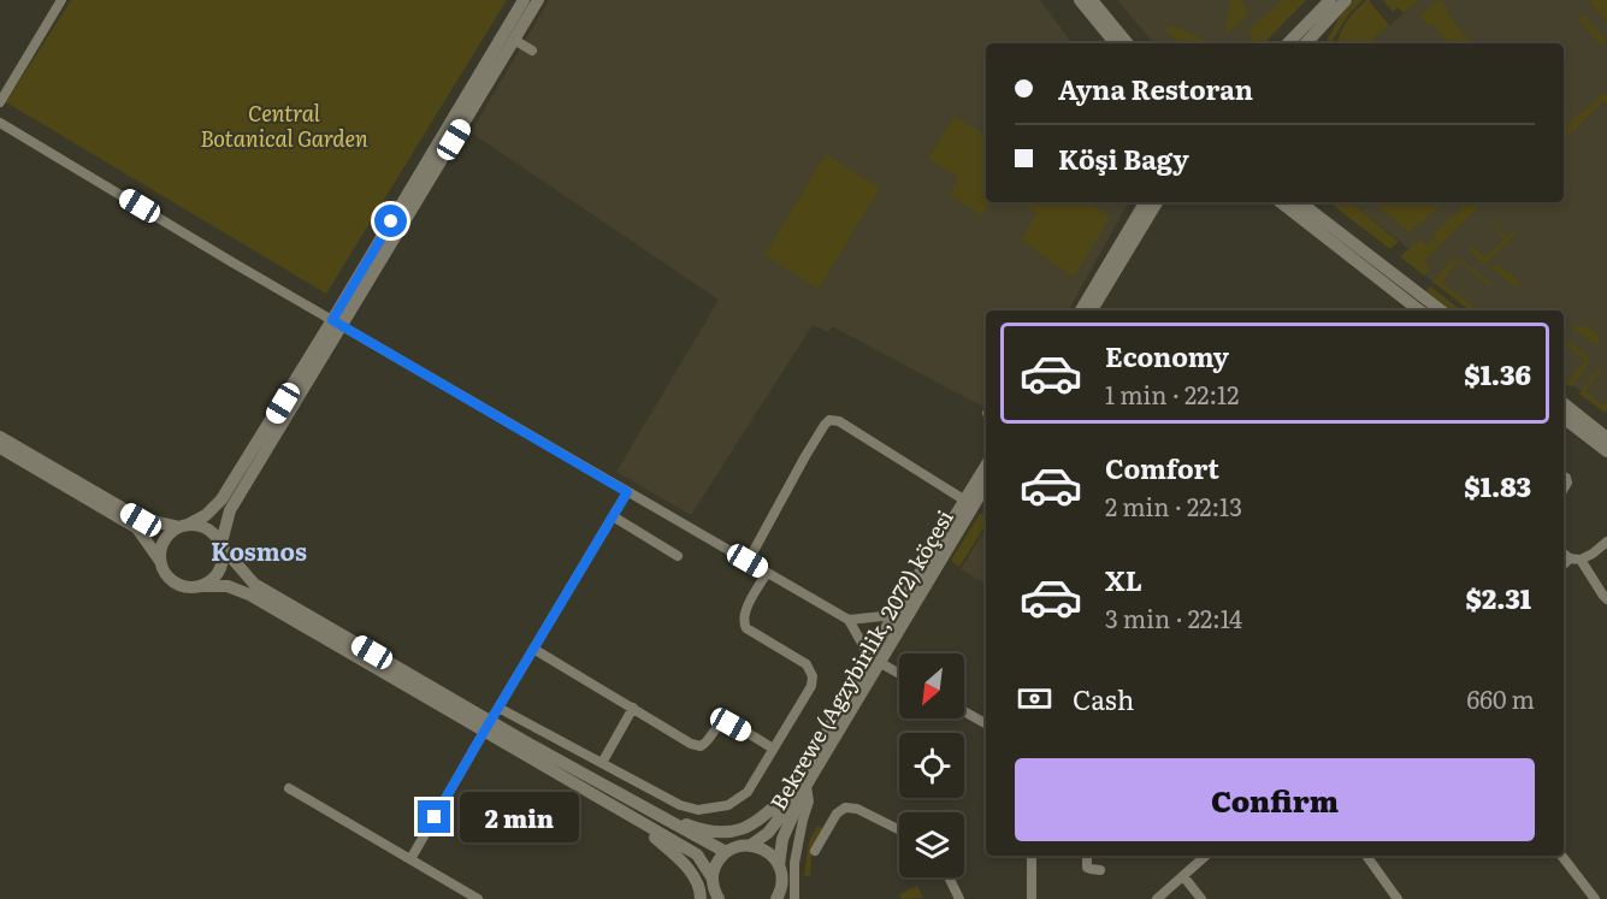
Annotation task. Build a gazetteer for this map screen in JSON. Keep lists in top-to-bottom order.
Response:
{
  "streets": {
    "main road": ["Bekrewe (Agzybirlik, 2072) köçesi"]
  },
  "districts": ["Kosmos"],
  "parks": ["Central Botanical Garden"],
  "north": "bottom left",
  "page": {
    "banner": ["Ayna Restoran", "Köşi Bagy"],
    "list": [
      {
        "name": "Economy",
        "note": "1 min · 22:12",
        "value": "$1.36"
      },
      {
        "name": "Comfort",
        "note": "2 min · 22:13",
        "value": "$1.83"
      },
      {
        "name": "XL",
        "note": "3 min · 22:14",
        "value": "$2.31"
      }
    ],
    "pay": ["Cash", "660 m"],
    "buttons": "Confirm",
    "bubble": "2 min"
  }
}
